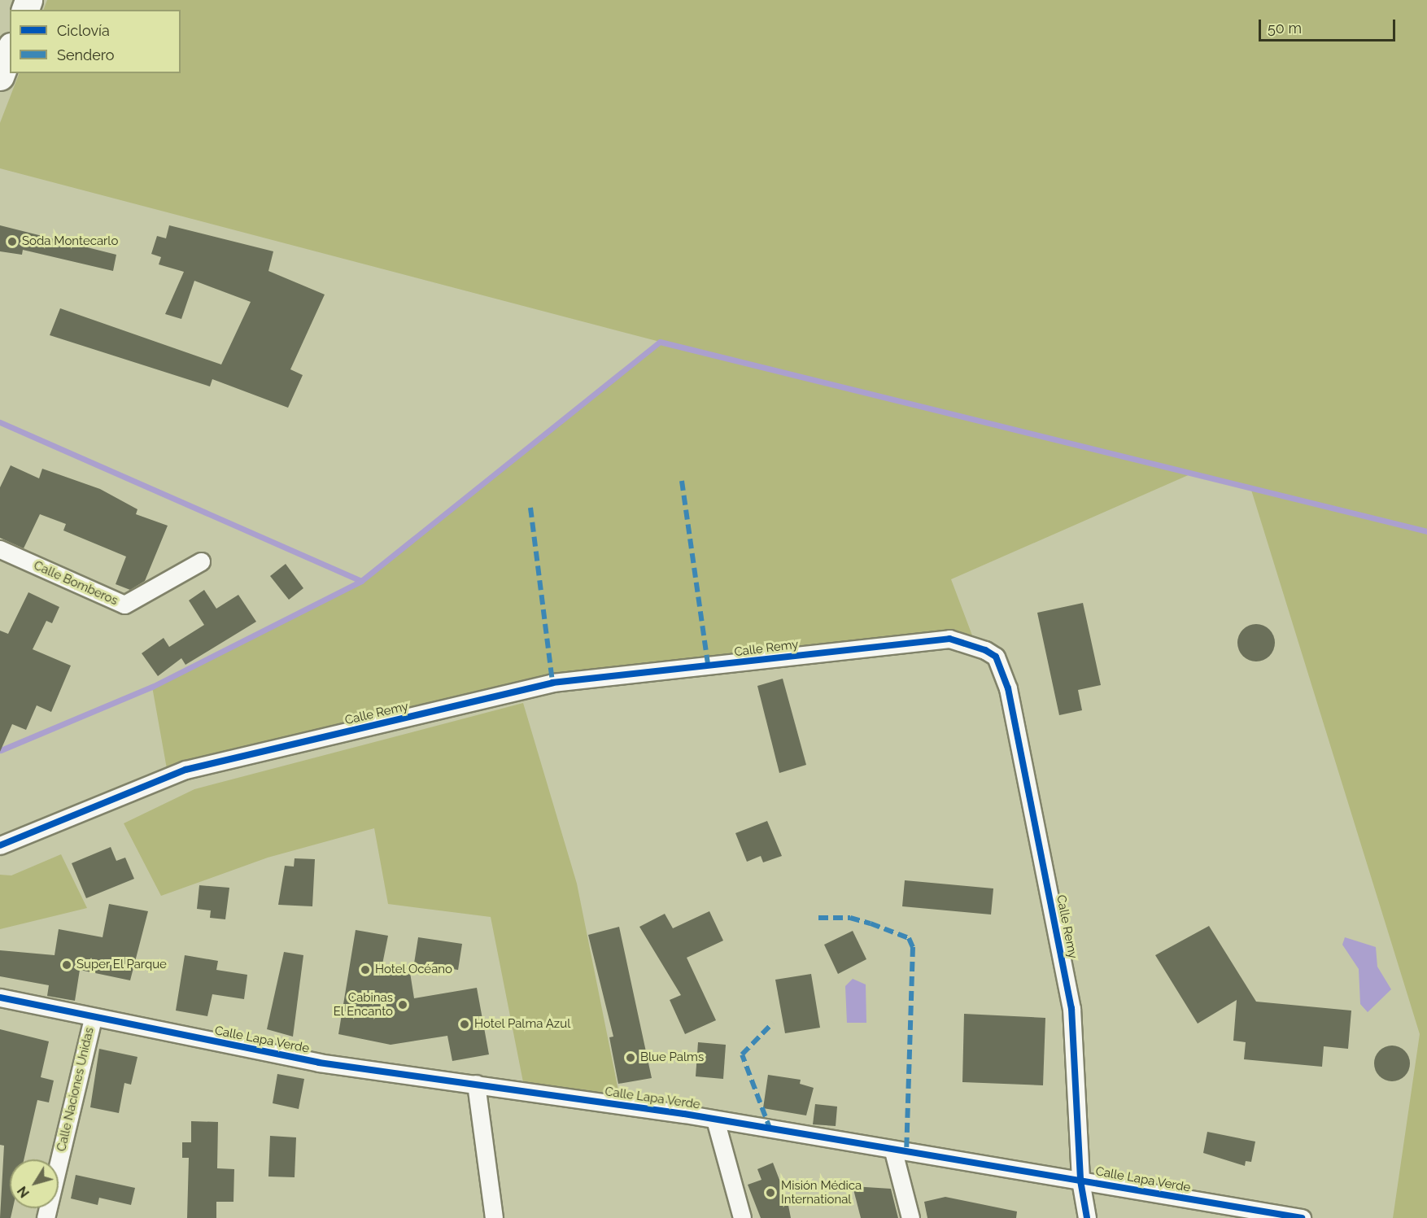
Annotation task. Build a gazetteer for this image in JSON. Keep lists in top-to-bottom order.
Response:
{
  "streets": {
    "street": [
      "Calle Bomberos",
      "Calle Remy",
      "Calle Lapa Verde",
      "Calle Naciones Unidas"
    ]
  },
  "crossings": [
    ["Calle Remy", "Calle Lapa Verde"],
    ["Calle Lapa Verde", "Calle Naciones Unidas"]
  ],
  "places": [
    "Soda Montecarlo",
    "Super El Parque",
    "Hotel Océano",
    "Cabinas El Encanto",
    "Hotel Palma Azul",
    "Blue Palms",
    "Misión Médica International"
  ],
  "legend": ["Ciclovía", "Sendero"],
  "scale_bar": "50 m",
  "north": "bottom left"
}
